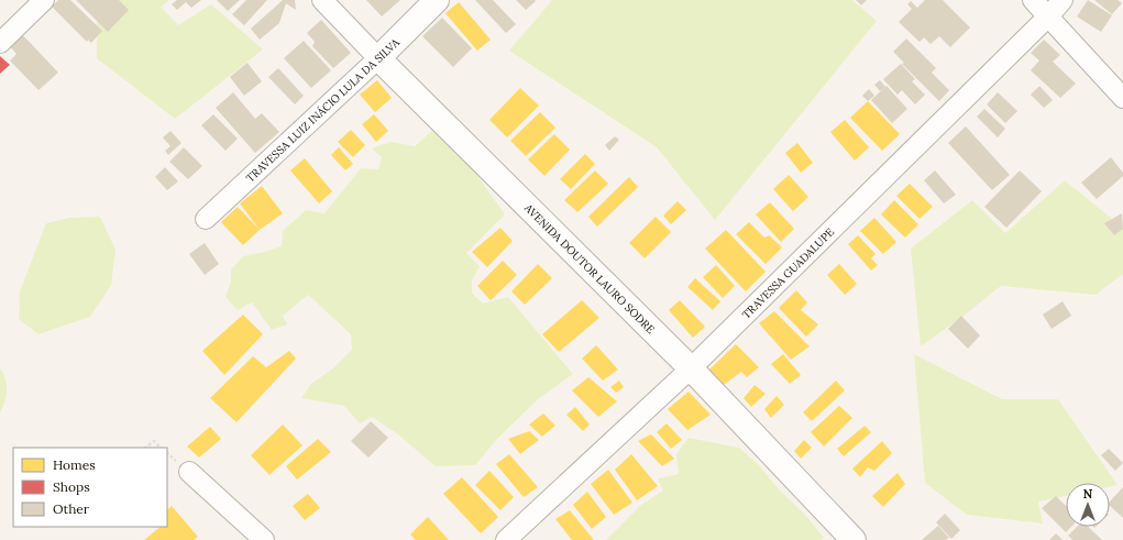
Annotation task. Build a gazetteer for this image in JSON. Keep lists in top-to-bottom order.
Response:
{
  "streets": {
    "street": ["TRAVESSA LUIZ INÁCIO LULA DA SILVA", "AVENIDA DOUTOR LAURO SODRE", "TRAVESSA GUADALUPE"]
  },
  "crossings": [
    ["TRAVESSA LUIZ INÁCIO LULA DA SILVA", "AVENIDA DOUTOR LAURO SODRE"],
    ["AVENIDA DOUTOR LAURO SODRE", "TRAVESSA GUADALUPE"]
  ],
  "legend": ["Homes", "Shops", "Other"],
  "north": "top"
}
